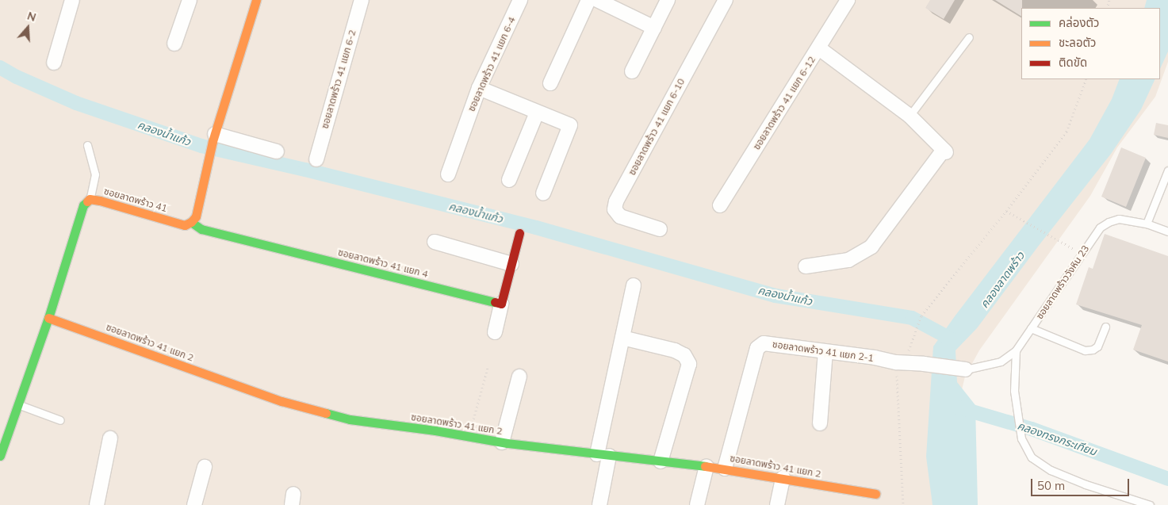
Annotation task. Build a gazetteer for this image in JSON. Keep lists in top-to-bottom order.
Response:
{
  "streets": {
    "street": [
      "ซอยลาดพร้าว 41 แยก 6-4",
      "ซอยลาดพร้าว 41 แยก 6-2",
      "ซอยลาดพร้าว 41 แยก 6-12",
      "ซอยลาดพร้าว 41 แยก 6-10",
      "ซอยลาดพร้าว 41",
      "ซอยลาดพร้าว 41 แยก 4",
      "ซอยลาดพร้าว 41 แยก 2",
      "ซอยลาดพร้าว 41 แยก 2-1"
    ],
    "lane": ["ซอยลาดพร้าววังหิน 23"]
  },
  "crossings": [
    ["ซอยลาดพร้าว 41", "ซอยลาดพร้าว 41 แยก 4"],
    ["ซอยลาดพร้าว 41", "ซอยลาดพร้าว 41 แยก 2"],
    ["ซอยลาดพร้าววังหิน 23", "ซอยลาดพร้าว 41 แยก 2-1"],
    ["ซอยลาดพร้าว 41 แยก 2", "ซอยลาดพร้าว 41 แยก 2-1"]
  ],
  "water": ["คลองน้ำแก้ว", "คลองลาดพร้าว", "คลองทรงกระเทียม"],
  "legend": ["คล่องตัว", "ชะลอตัว", "ติดขัด"],
  "scale_bar": "50 m",
  "north": "top"
}
